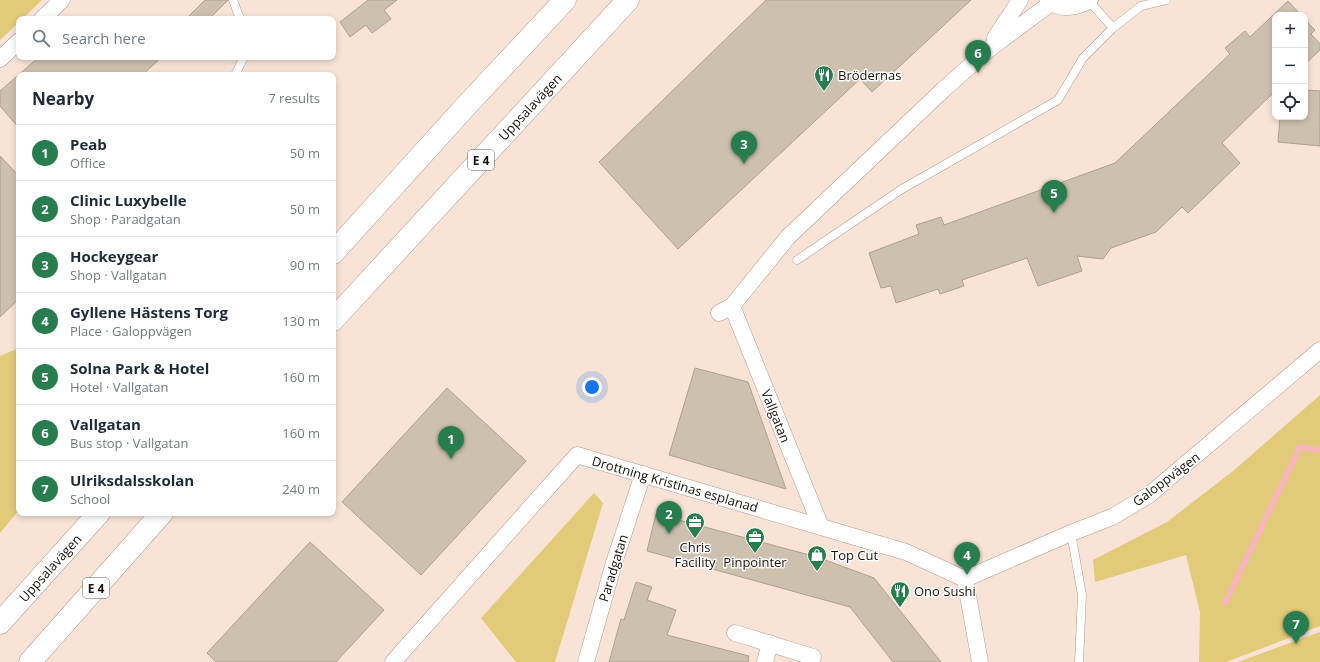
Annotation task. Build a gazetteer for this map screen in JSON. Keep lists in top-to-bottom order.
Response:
{
  "streets": {
    "highway": ["Uppsalavägen", "E 4"],
    "street": [
      "Vallgatan",
      "Galoppvägen",
      "Drottning Kristinas esplanad",
      "Paradgatan"
    ]
  },
  "crossings": [
    ["Vallgatan", "Drottning Kristinas esplanad"],
    ["Galoppvägen", "Drottning Kristinas esplanad"],
    ["Drottning Kristinas esplanad", "Paradgatan"]
  ],
  "places": {
    "restaurant": ["Brödernas", "Ono Sushi"],
    "office": ["Chris Facility", "Pinpointer"],
    "shop": ["Top Cut"]
  },
  "page": {
    "map_buttons": ["+", "−"],
    "search": "Search here",
    "pins": [
      "6",
      "3",
      "5",
      "1",
      "2",
      "4",
      "7"
    ],
    "heading": ["Nearby", "7 results"],
    "list": [
      {
        "mark": "1",
        "name": "Peab",
        "note": "Office",
        "value": "50 m"
      },
      {
        "mark": "2",
        "name": "Clinic Luxybelle",
        "note": "Shop · Paradgatan",
        "value": "50 m"
      },
      {
        "mark": "3",
        "name": "Hockeygear",
        "note": "Shop · Vallgatan",
        "value": "90 m"
      },
      {
        "mark": "4",
        "name": "Gyllene Hästens Torg",
        "note": "Place · Galoppvägen",
        "value": "130 m"
      },
      {
        "mark": "5",
        "name": "Solna Park & Hotel",
        "note": "Hotel · Vallgatan",
        "value": "160 m"
      },
      {
        "mark": "6",
        "name": "Vallgatan",
        "note": "Bus stop · Vallgatan",
        "value": "160 m"
      },
      {
        "mark": "7",
        "name": "Ulriksdalsskolan",
        "note": "School",
        "value": "240 m"
      }
    ]
  }
}
